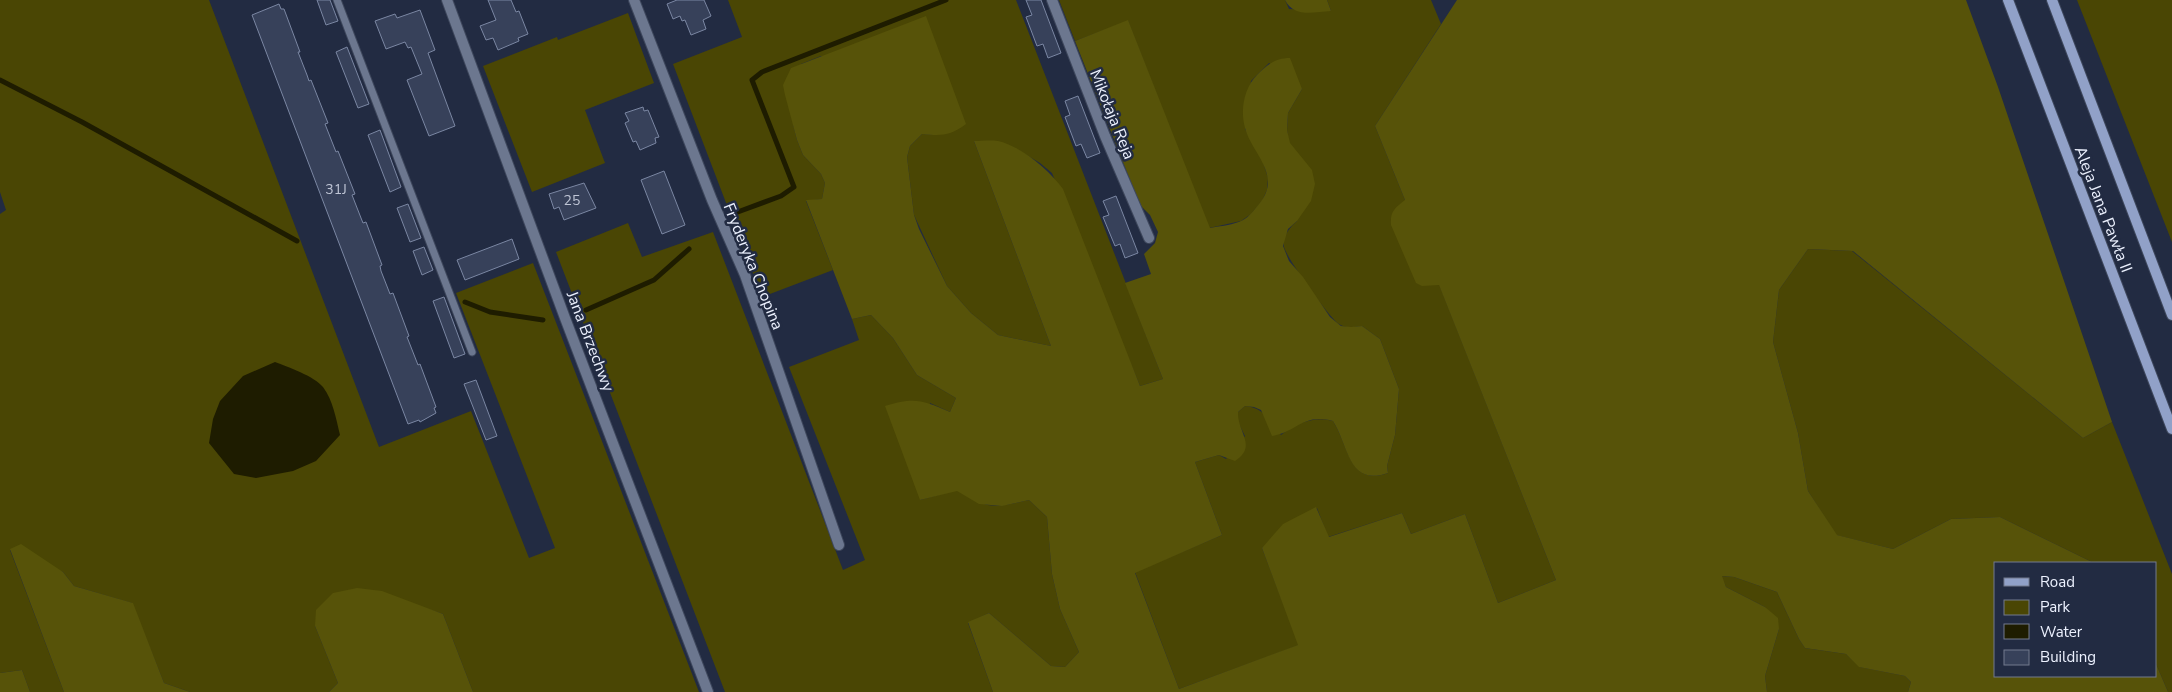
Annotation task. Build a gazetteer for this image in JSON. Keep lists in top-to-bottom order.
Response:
{
  "streets": {
    "main road": ["Aleja Jana Pawła II"],
    "street": ["Mikołaja Reja", "Fryderyka Chopina", "Jana Brzechwy"]
  },
  "house_numbers": ["31J", "25"],
  "legend": [
    "Road",
    "Park",
    "Water",
    "Building"
  ]
}
